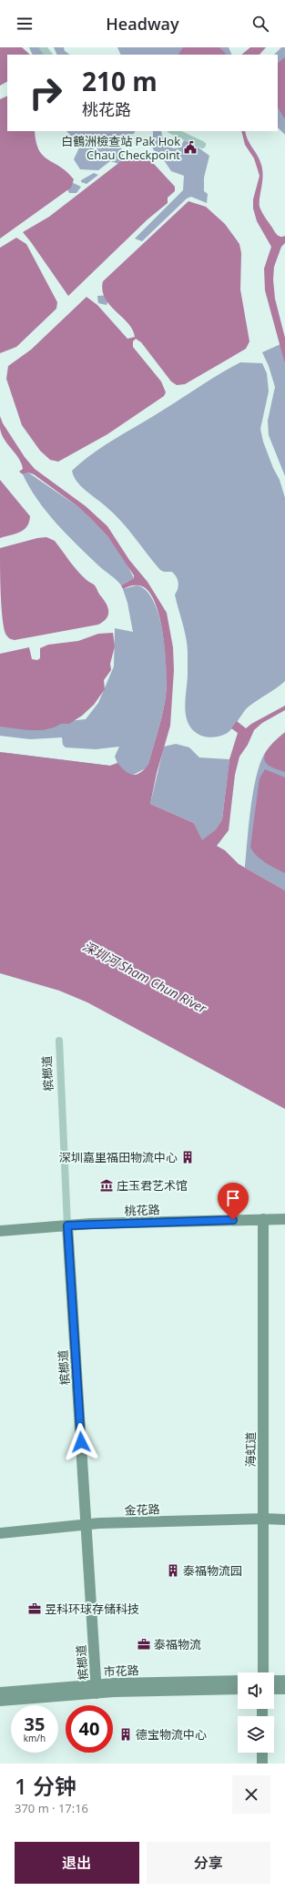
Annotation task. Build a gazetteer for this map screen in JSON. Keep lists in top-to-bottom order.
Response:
{
  "streets": {
    "street": [
      "槟榔道",
      "桃花路",
      "海虹道",
      "金花路",
      "市花路"
    ]
  },
  "crossings": [
    ["槟榔道", "桃花路"],
    ["槟榔道", "金花路"],
    ["槟榔道", "市花路"],
    ["桃花路", "海虹道"],
    ["海虹道", "金花路"]
  ],
  "water": ["深圳河 Sham Chun River"],
  "places": {
    "public building": ["白鶴洲檢查站 Pak Hok Chau Checkpoint"],
    "building": ["深圳嘉里福田物流中心", "泰福物流园", "德宝物流中心"],
    "museum": ["庄玉君艺术馆"],
    "office": ["昱科环球存储科技", "泰福物流"]
  },
  "page": {
    "header": "Headway",
    "turn": ["210 m", "桃花路"],
    "speed": "35 km/h",
    "limit": "40",
    "heading": ["1 分钟", "370 m · 17:16"],
    "buttons": ["退出", "分享"]
  }
}
